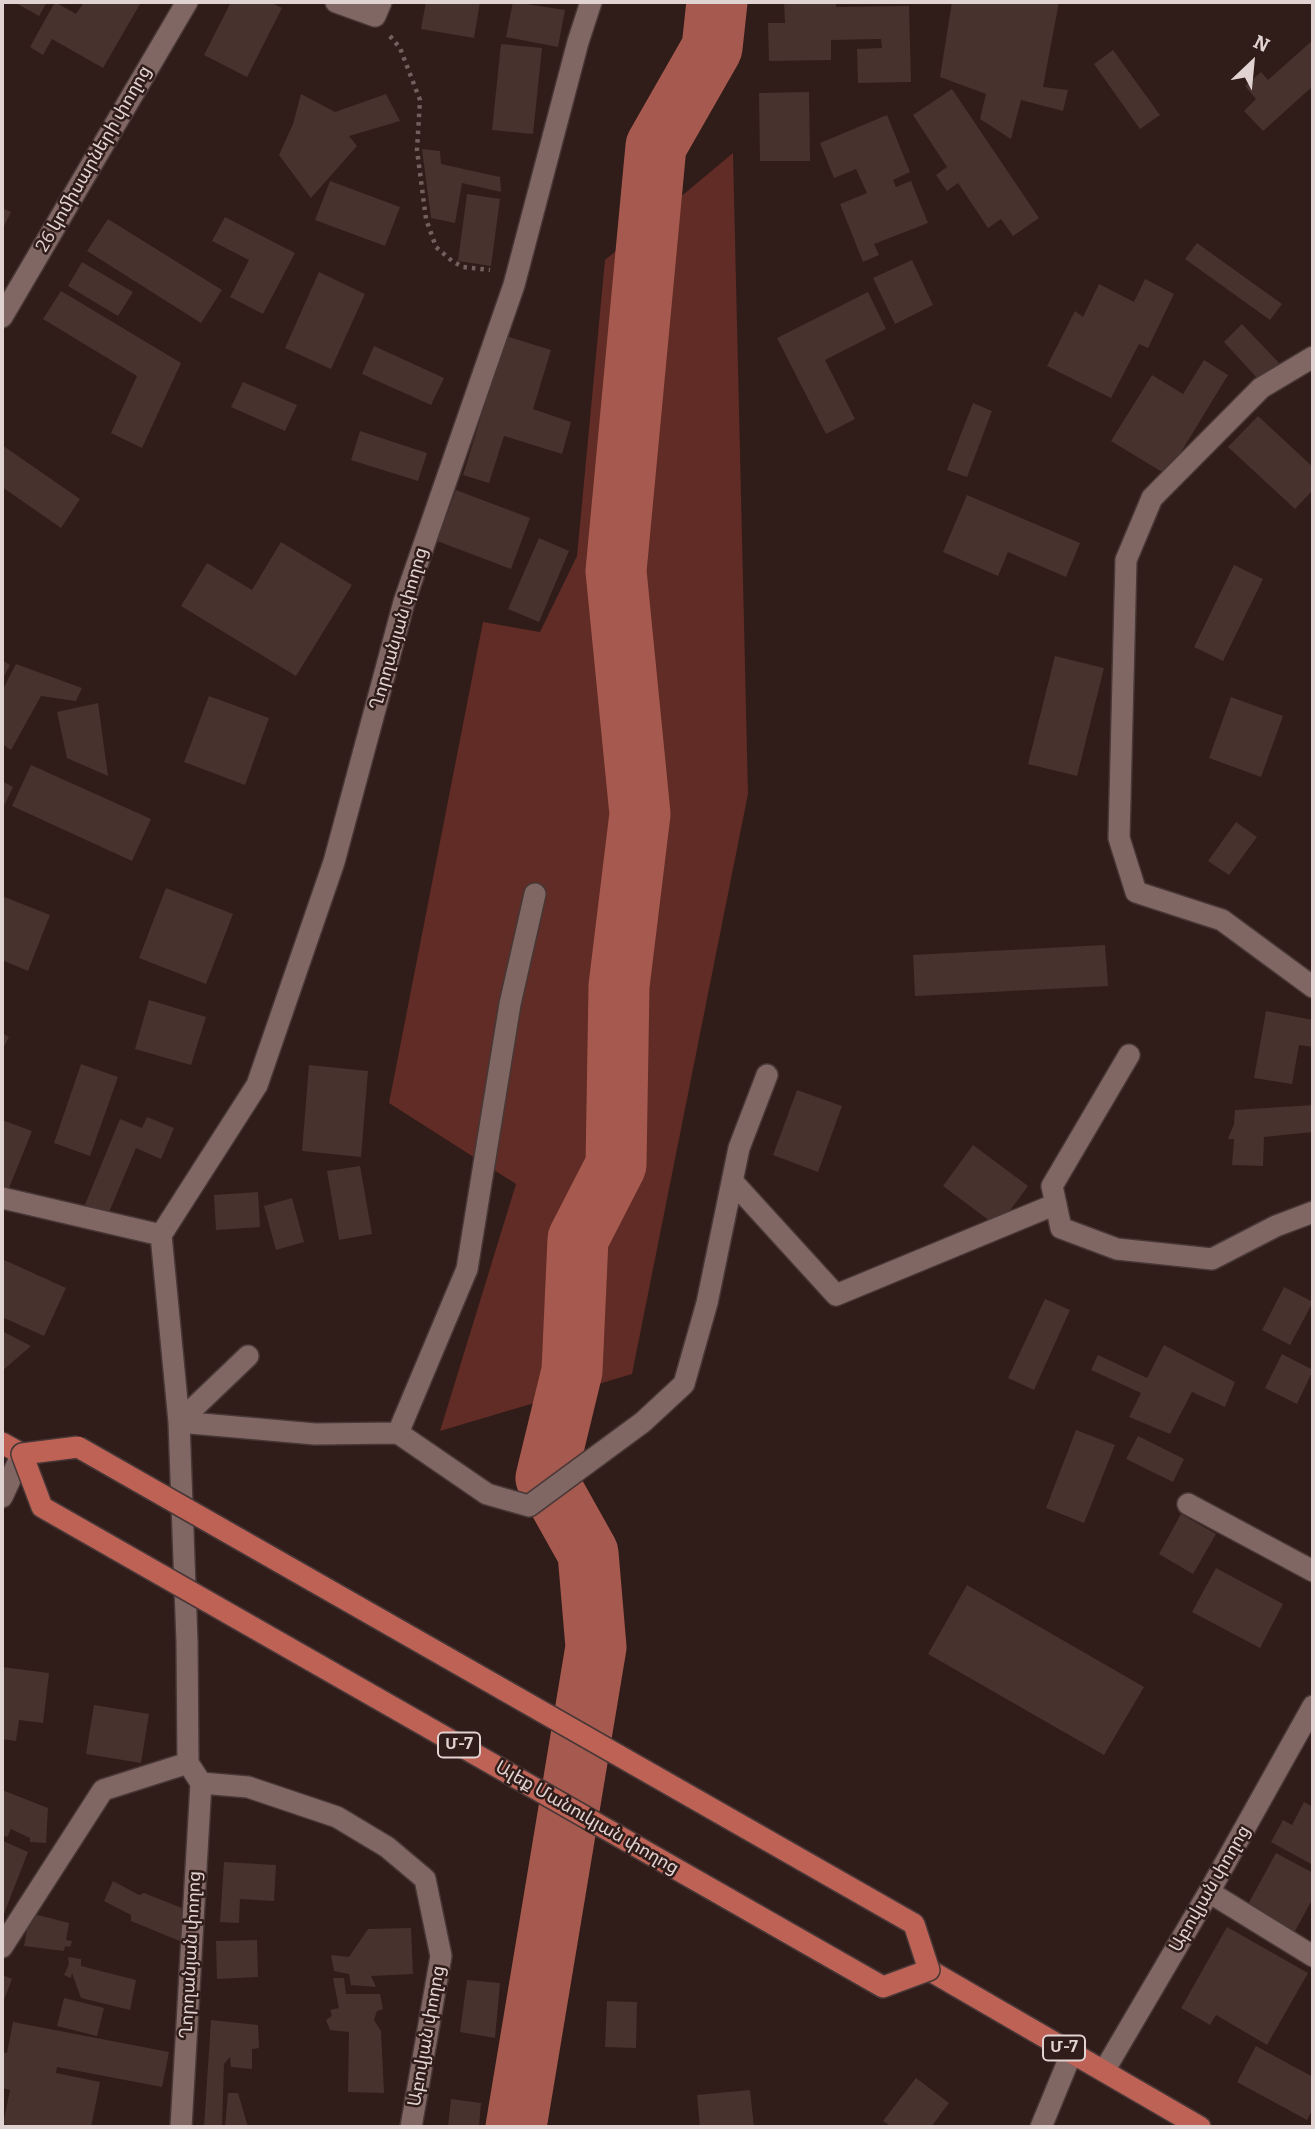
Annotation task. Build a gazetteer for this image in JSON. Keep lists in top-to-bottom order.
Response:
{
  "streets": {
    "main road": ["Մ-7", "Ալեք Մանուկյան փողոց"],
    "street": ["26 կոմիսարների փողոց", "Ղորղանյան փողոց", "Աբովյան փողոց"]
  },
  "crossings": [
    ["Ղորղանյան փողոց", "Աբովյան փողոց"],
    ["Մ-7", "Ալեք Մանուկյան փողոց"],
    ["Մ-7", "Աբովյան փողոց"]
  ],
  "north": "top right"
}
